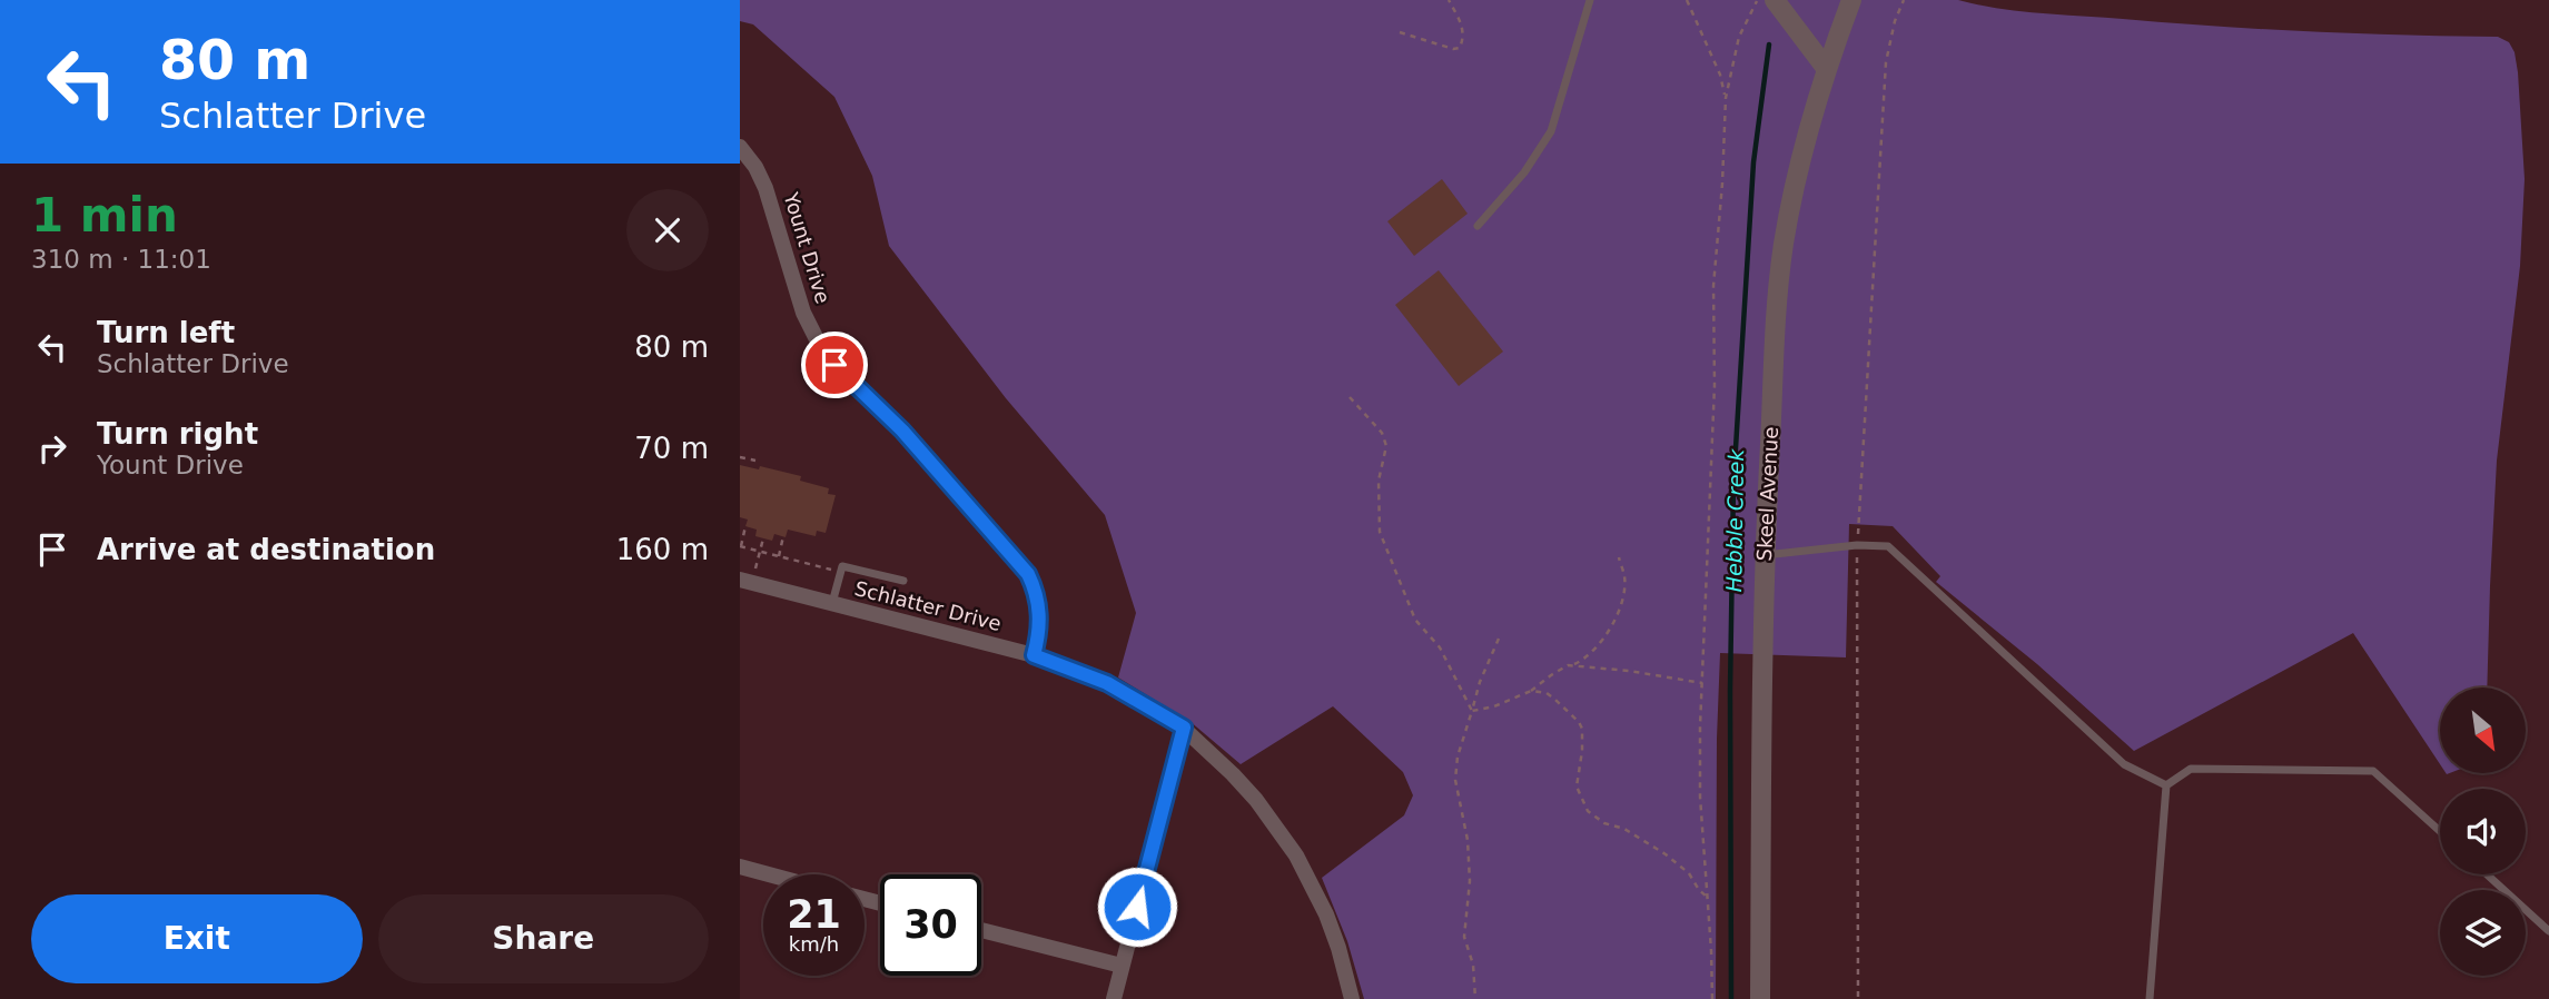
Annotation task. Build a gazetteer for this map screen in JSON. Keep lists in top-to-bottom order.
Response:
{
  "streets": {
    "street": ["Yount Drive", "Skeel Avenue", "Schlatter Drive"]
  },
  "crossings": [
    ["Yount Drive", "Schlatter Drive"]
  ],
  "water": ["Hebble Creek"],
  "north": "bottom right",
  "page": {
    "turn": ["80 m", "Schlatter Drive"],
    "heading": ["1 min", "310 m · 11:01"],
    "list": [
      {
        "name": "Turn left",
        "note": "Schlatter Drive",
        "value": "80 m"
      },
      {
        "name": "Turn right",
        "note": "Yount Drive",
        "value": "70 m"
      },
      {
        "name": "Arrive at destination",
        "value": "160 m"
      }
    ],
    "speed": "21 km/h",
    "limit": "30",
    "buttons": ["Exit", "Share"]
  }
}
